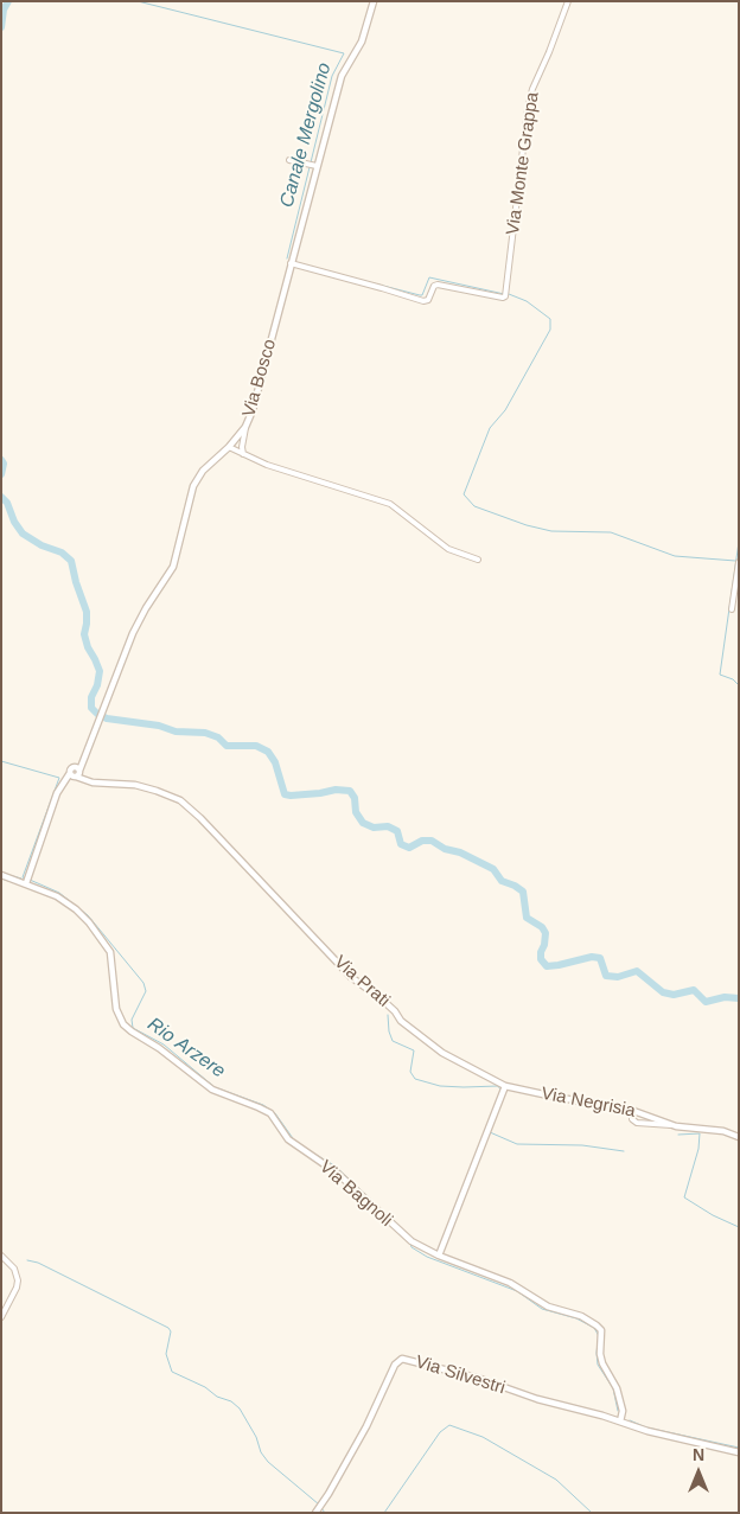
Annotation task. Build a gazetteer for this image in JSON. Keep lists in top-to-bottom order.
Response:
{
  "streets": {
    "street": [
      "Via Monte Grappa",
      "Via Bosco",
      "Via Prati",
      "Via Negrisia",
      "Via Bagnoli",
      "Via Silvestri"
    ]
  },
  "crossings": [
    ["Via Monte Grappa", "Via Bosco"],
    ["Via Bosco", "Via Prati"],
    ["Via Bosco", "Via Bagnoli"],
    ["Via Prati", "Via Negrisia"],
    ["Via Bagnoli", "Via Silvestri"]
  ],
  "water": ["Canale Mergolino", "Rio Arzere"],
  "north": "top"
}
